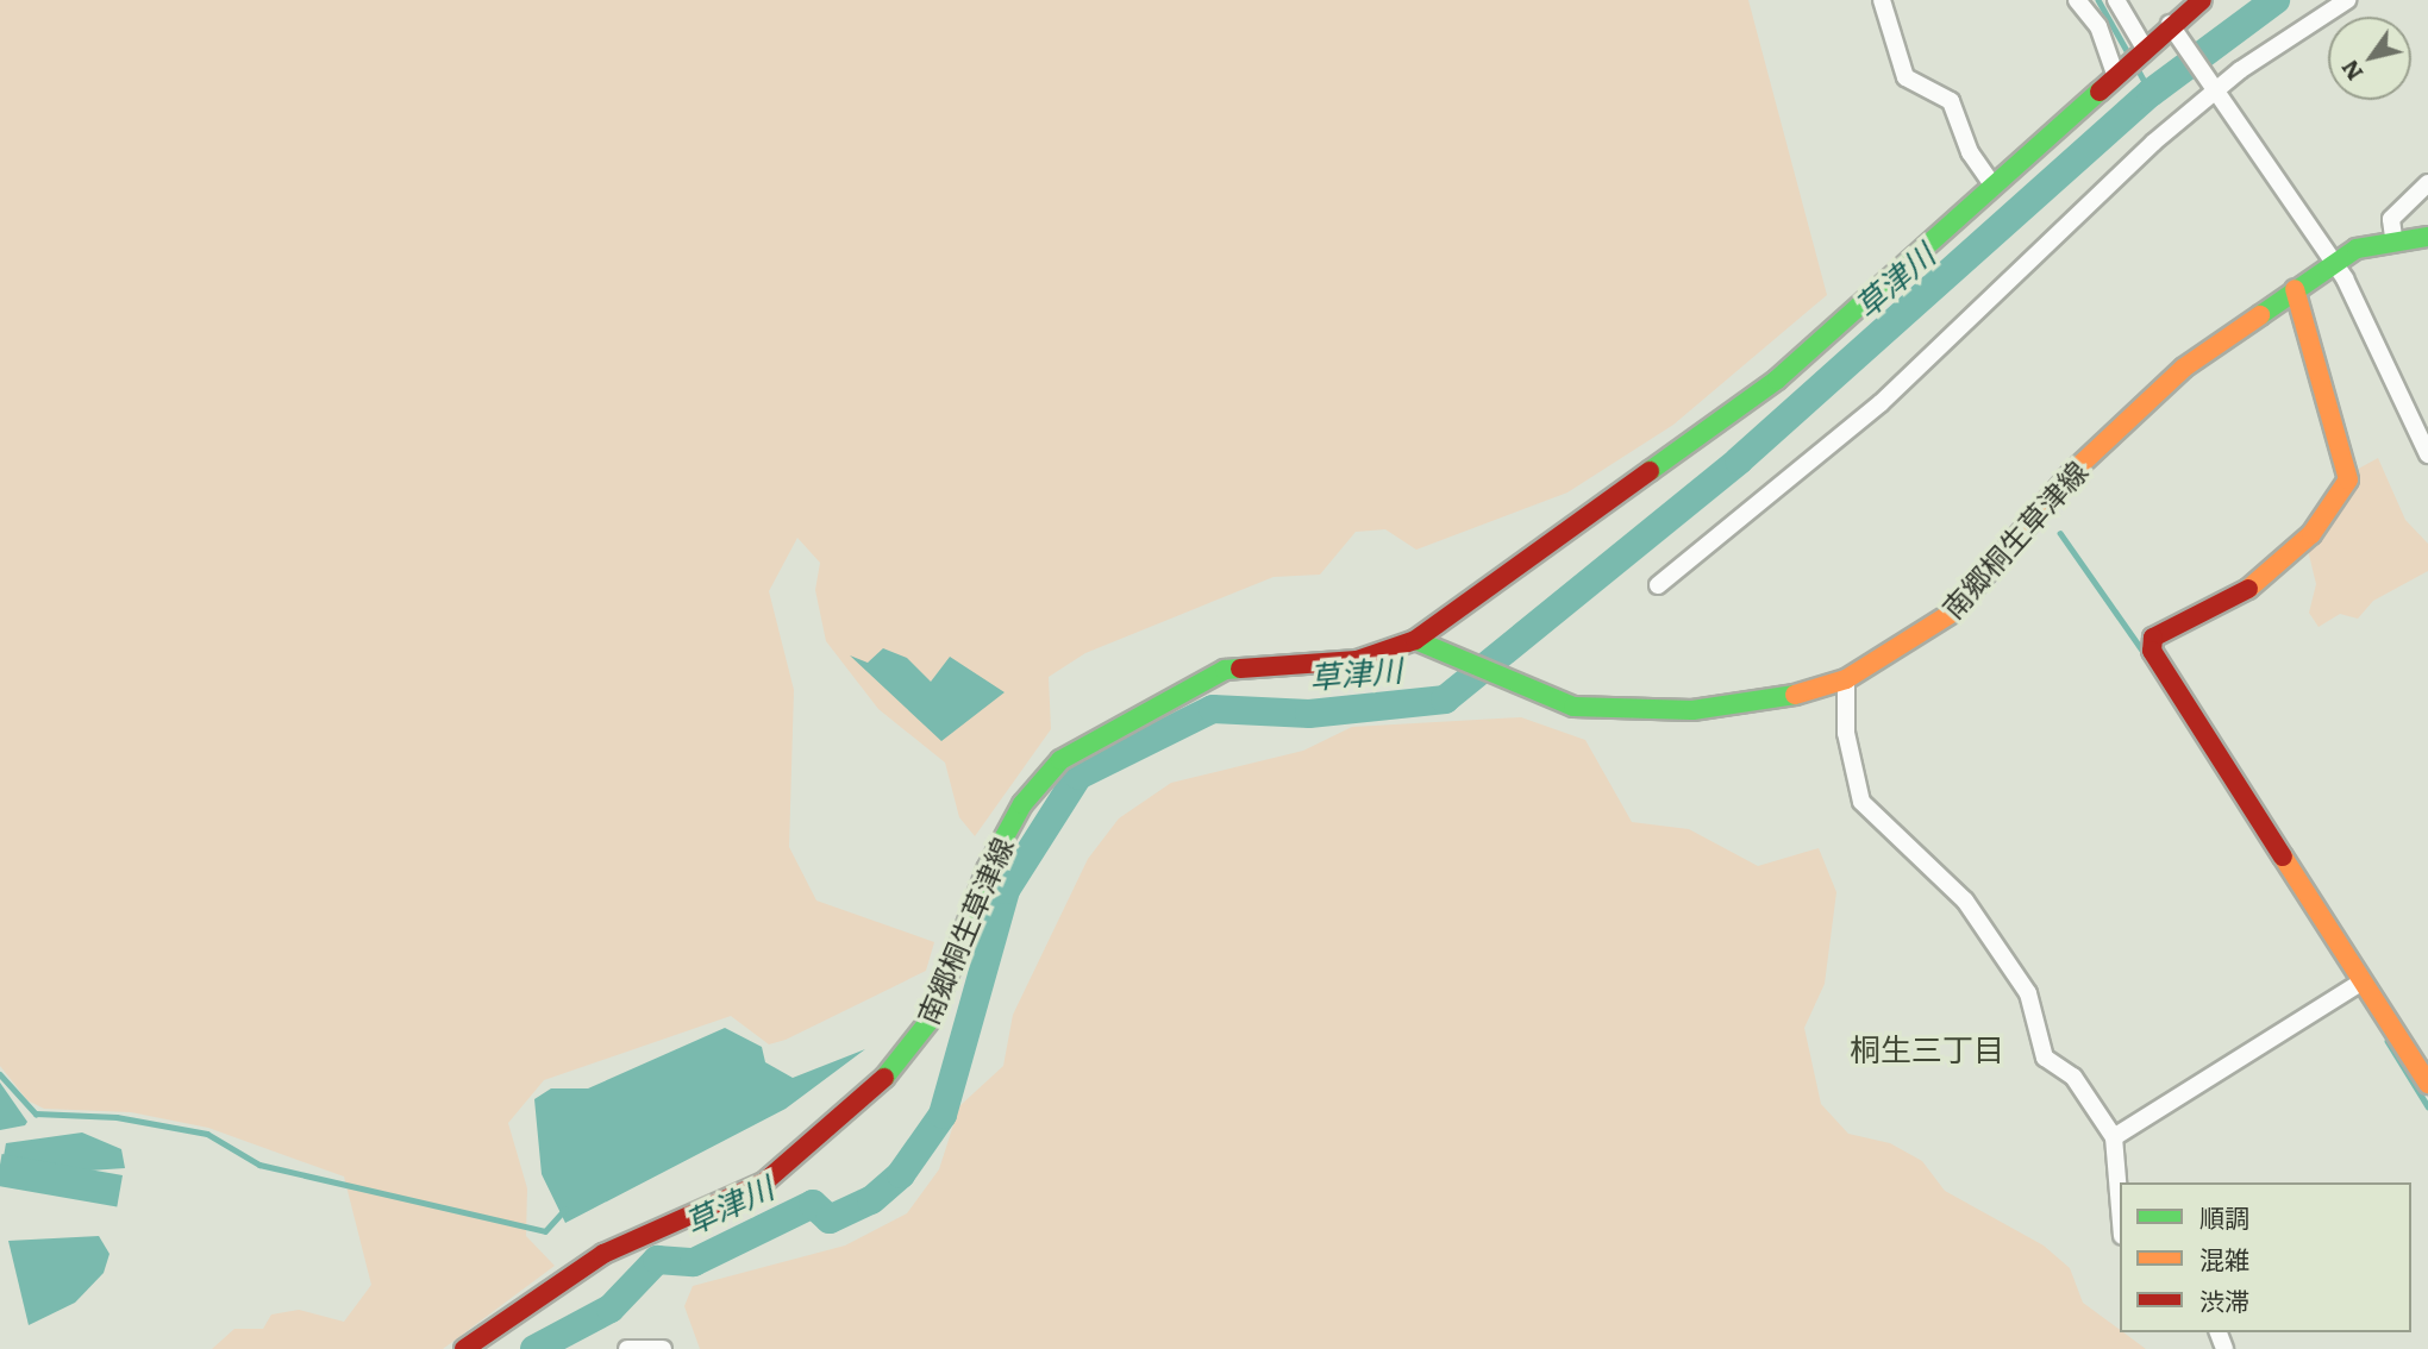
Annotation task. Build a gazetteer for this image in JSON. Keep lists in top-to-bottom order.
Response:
{
  "streets": {
    "main road": ["南郷桐生草津線"]
  },
  "districts": ["桐生三丁目"],
  "water": ["草津川"],
  "legend": ["順調", "混雑", "渋滞"],
  "north": "bottom left"
}
